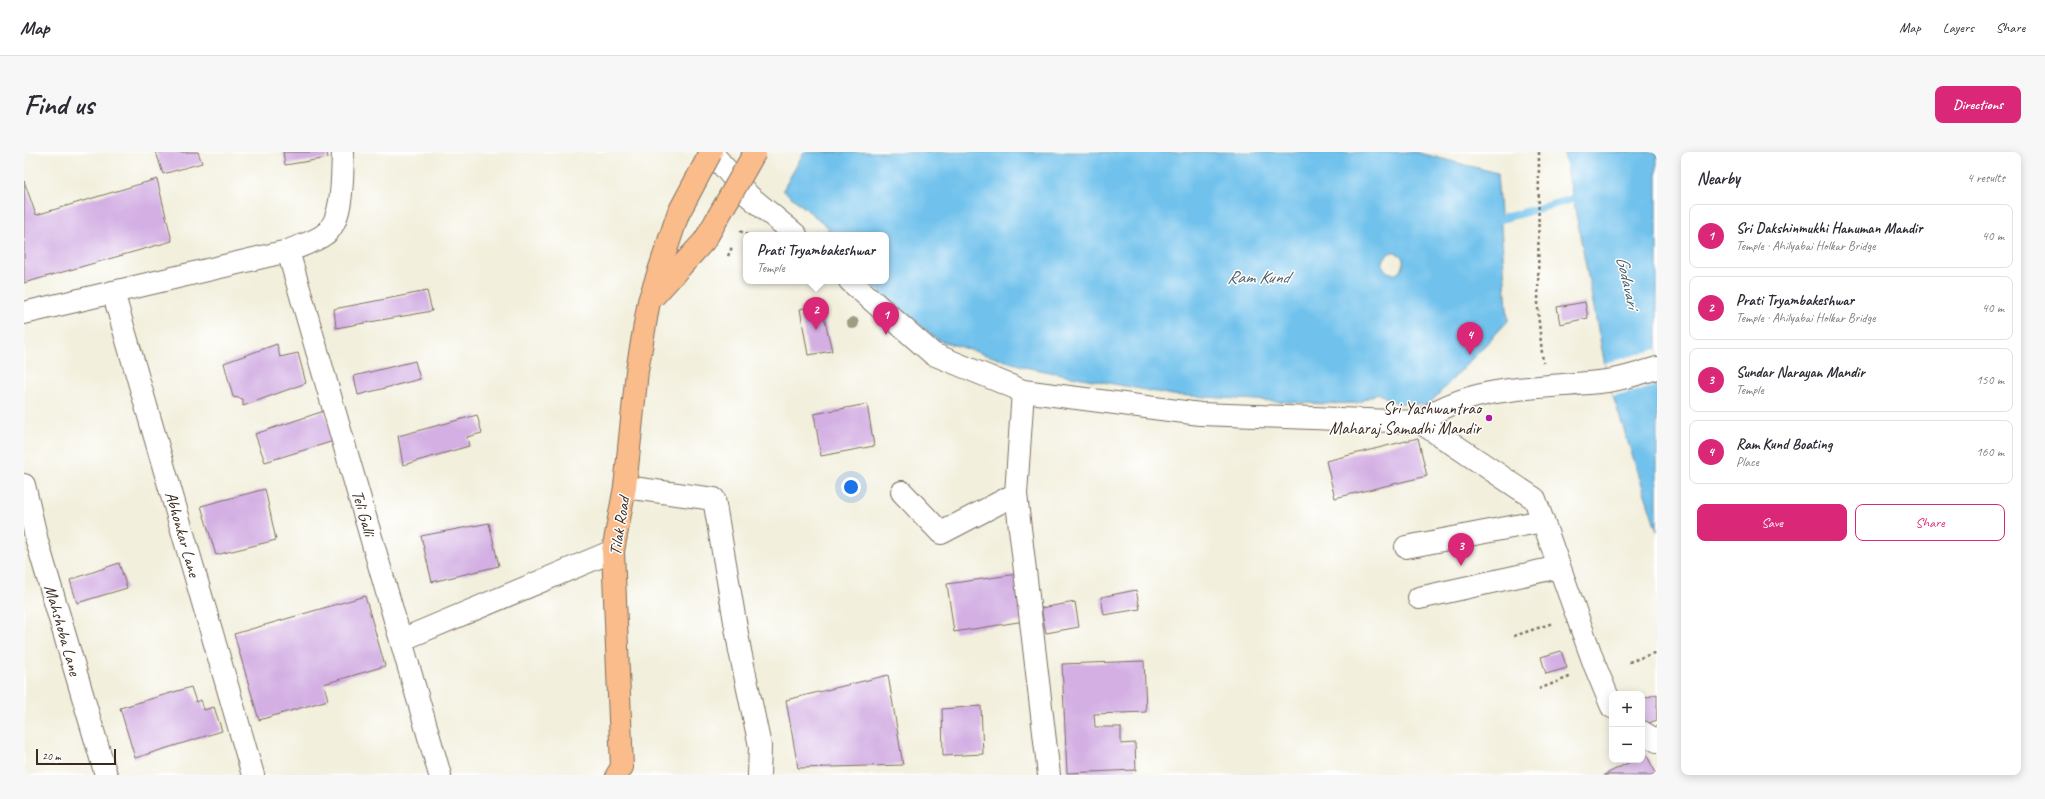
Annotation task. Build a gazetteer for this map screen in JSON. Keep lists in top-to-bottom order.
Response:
{
  "streets": {
    "main road": ["Tilak Road"],
    "street": ["Teli Galli", "Abhonkar Lane", "Mahshoba Lane"]
  },
  "water": ["Ram Kund", "Godavari"],
  "places": ["Sri Yashwantrao Maharaj Samadhi Mandir"],
  "scale_bar": "20 m",
  "page": {
    "header": "Map",
    "nav": ["Map", "Layers", "Share"],
    "buttons": [
      "Directions",
      ["Save", "Share"]
    ],
    "title": "Find us",
    "heading": ["Nearby", "4 results"],
    "list": [
      {
        "mark": "1",
        "name": "Sri Dakshinmukhi Hanuman Mandir",
        "note": "Temple · Ahilyabai Holkar Bridge",
        "value": "40 m"
      },
      {
        "mark": "2",
        "name": "Prati Tryambakeshwar",
        "note": "Temple · Ahilyabai Holkar Bridge",
        "value": "40 m"
      },
      {
        "mark": "3",
        "name": "Sundar Narayan Mandir",
        "note": "Temple",
        "value": "150 m"
      },
      {
        "mark": "4",
        "name": "Ram Kund Boating",
        "note": "Place",
        "value": "160 m"
      }
    ],
    "popup": ["Prati Tryambakeshwar", "Temple"],
    "pins": [
      "2",
      "1",
      "4",
      "3"
    ],
    "map_buttons": ["+", "−"],
    "scale": "20 m"
  }
}
